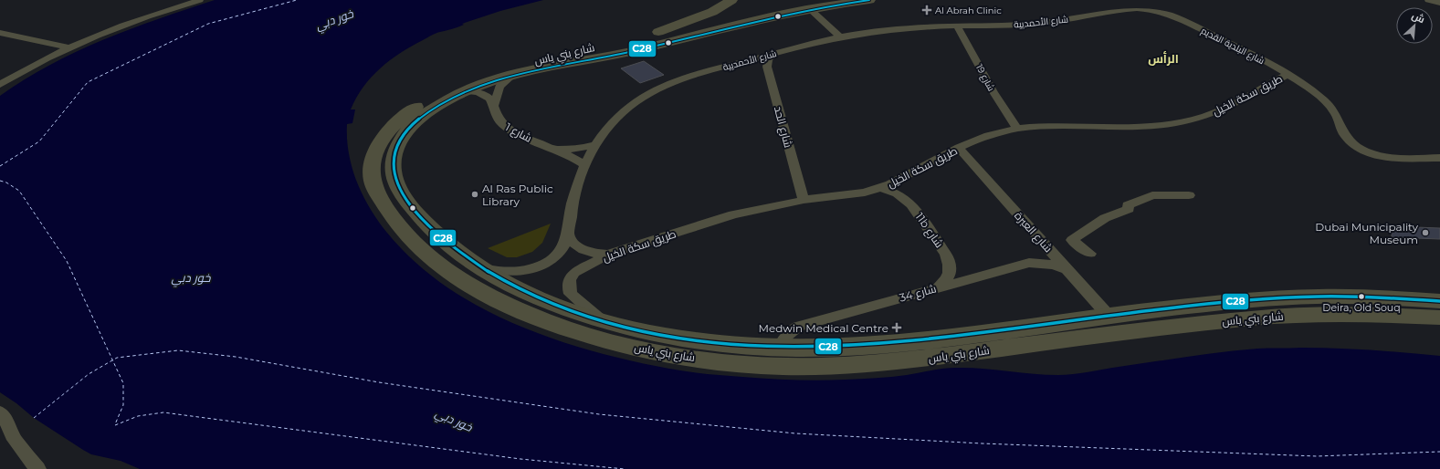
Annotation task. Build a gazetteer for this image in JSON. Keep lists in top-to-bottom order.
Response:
{
  "streets": {
    "main road": ["شارع بني ياس"],
    "street": [
      "شارع الأحمديية",
      "شارع البلدية القديم",
      "شارع 19",
      "طريق سكة الخيل",
      "شارع الحد",
      "شارع 1",
      "11b شارع",
      "شارع العبرة",
      "شارع 34"
    ]
  },
  "crossings": [
    ["شارع الأحمديية", "شارع البلدية القديم"],
    ["شارع الأحمديية", "شارع بني ياس"],
    ["شارع الأحمديية", "شارع 19"],
    ["شارع الأحمديية", "شارع الحد"],
    ["شارع الأحمديية", "شارع 1"],
    ["شارع البلدية القديم", "طريق سكة الخيل"],
    ["شارع بني ياس", "طريق سكة الخيل"],
    ["شارع بني ياس", "شارع 1"],
    ["شارع بني ياس", "شارع العبرة"],
    ["شارع بني ياس", "شارع 34"],
    ["شارع 19", "طريق سكة الخيل"],
    ["طريق سكة الخيل", "شارع الحد"],
    ["طريق سكة الخيل", "11b شارع"],
    ["طريق سكة الخيل", "شارع العبرة"],
    ["11b شارع", "شارع 34"],
    ["شارع العبرة", "شارع 34"]
  ],
  "districts": ["الرأس"],
  "water": ["خور دبي"],
  "places": {
    "health": ["Al Abrah Clinic", "Medwin Medical Centre"],
    "other": ["Al Ras Public Library", "Dubai Municipality Museum", "Deira, Old Souq"]
  },
  "lines": ["transit line C28"],
  "north": "top right"
}
